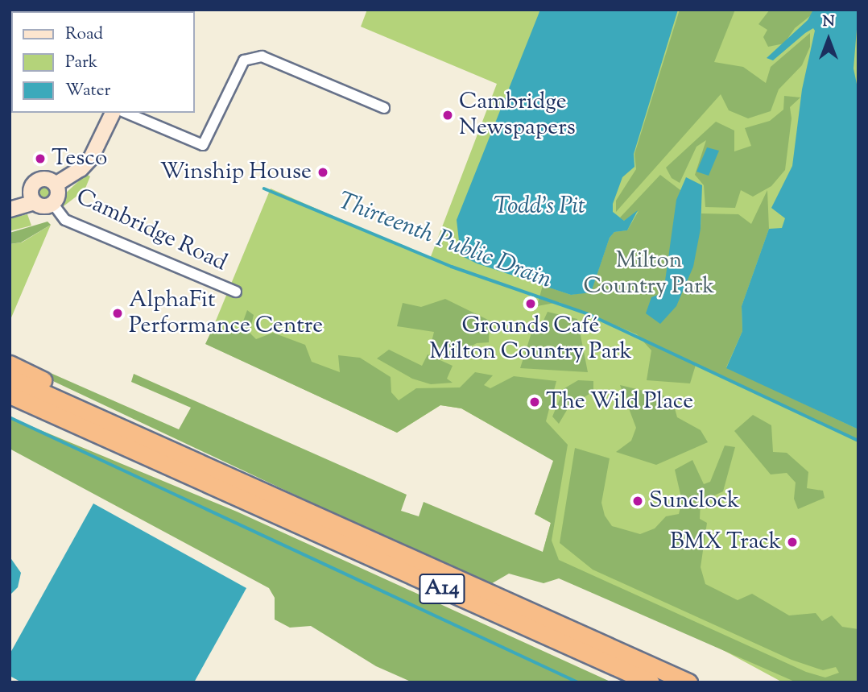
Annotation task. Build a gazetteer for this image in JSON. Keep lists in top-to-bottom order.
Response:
{
  "streets": {
    "highway": ["A14"],
    "street": ["Cambridge Road"]
  },
  "water": ["Todd's Pit", "Thirteenth Public Drain"],
  "parks": ["Milton Country Park"],
  "places": [
    "Cambridge Newspapers",
    "Tesco",
    "Winship House",
    "Grounds Café Milton Country Park",
    "AlphaFit Performance Centre",
    "The Wild Place",
    "Sunclock",
    "BMX Track"
  ],
  "legend": ["Road", "Park", "Water"],
  "north": "top"
}
